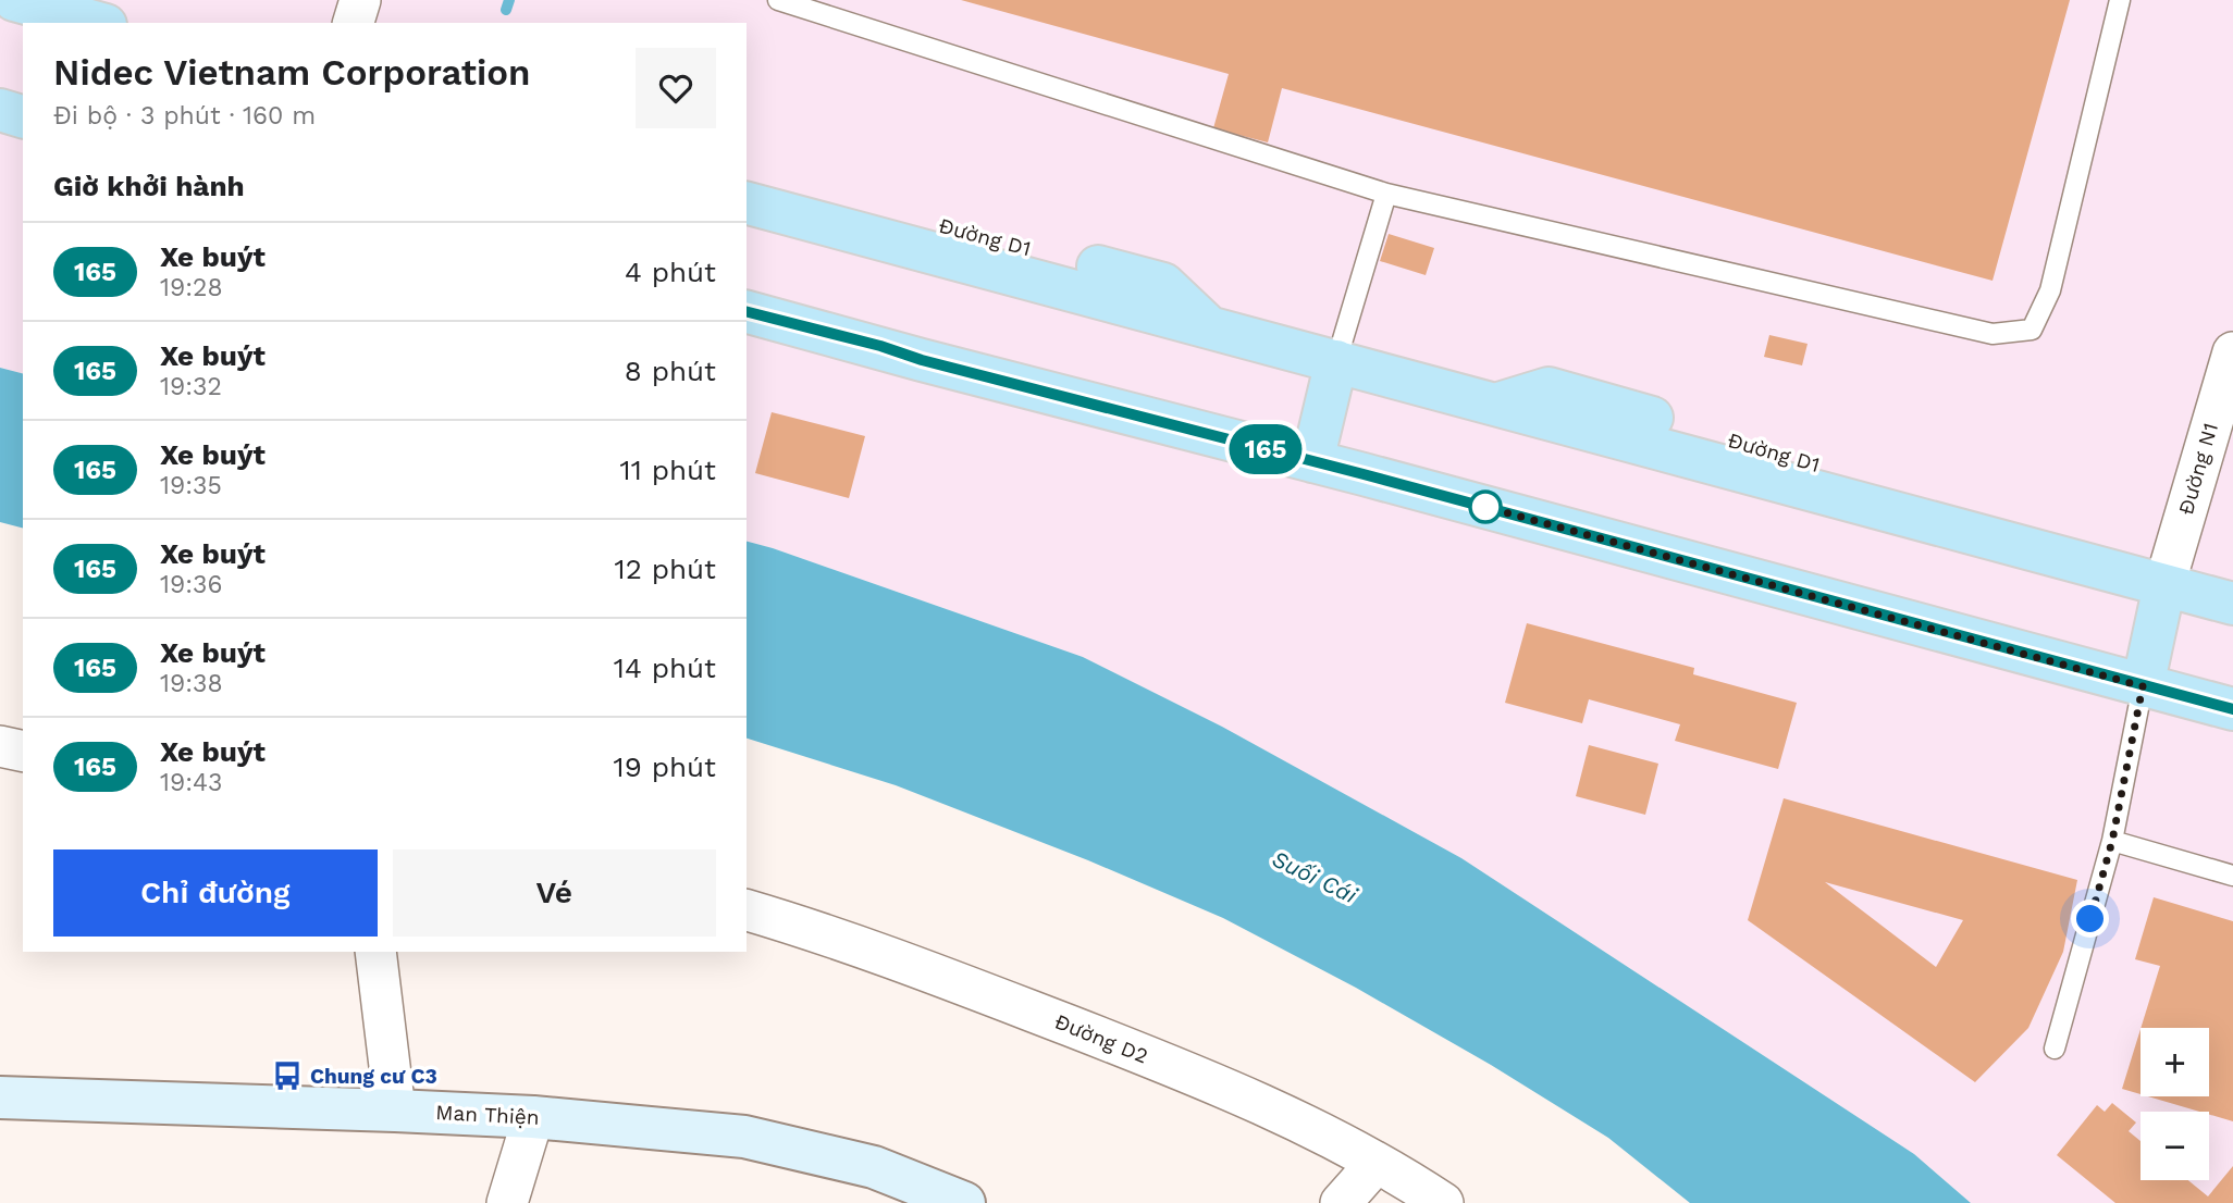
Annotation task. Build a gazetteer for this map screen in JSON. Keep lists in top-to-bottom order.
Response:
{
  "streets": {
    "main road": ["Đường D1"],
    "street": ["Đường N1", "Đường D2", "Man Thiện"]
  },
  "crossings": [
    ["Đường D1", "Đường N1"]
  ],
  "water": ["Suối Cái"],
  "places": {
    "bus stop": ["Chung cư C3"]
  },
  "lines": ["bus line 165"],
  "page": {
    "on_map": "165",
    "heading": [
      ["Nidec Vietnam Corporation", "Đi bộ · 3 phút · 160 m"],
      "Giờ khởi hành"
    ],
    "list": [
      {
        "mark": "165",
        "name": "Xe buýt",
        "note": "19:28",
        "value": "4 phút"
      },
      {
        "mark": "165",
        "name": "Xe buýt",
        "note": "19:32",
        "value": "8 phút"
      },
      {
        "mark": "165",
        "name": "Xe buýt",
        "note": "19:35",
        "value": "11 phút"
      },
      {
        "mark": "165",
        "name": "Xe buýt",
        "note": "19:36",
        "value": "12 phút"
      },
      {
        "mark": "165",
        "name": "Xe buýt",
        "note": "19:38",
        "value": "14 phút"
      },
      {
        "mark": "165",
        "name": "Xe buýt",
        "note": "19:43",
        "value": "19 phút"
      }
    ],
    "buttons": ["Chỉ đường", "Vé"],
    "map_buttons": ["+", "−"]
  }
}
